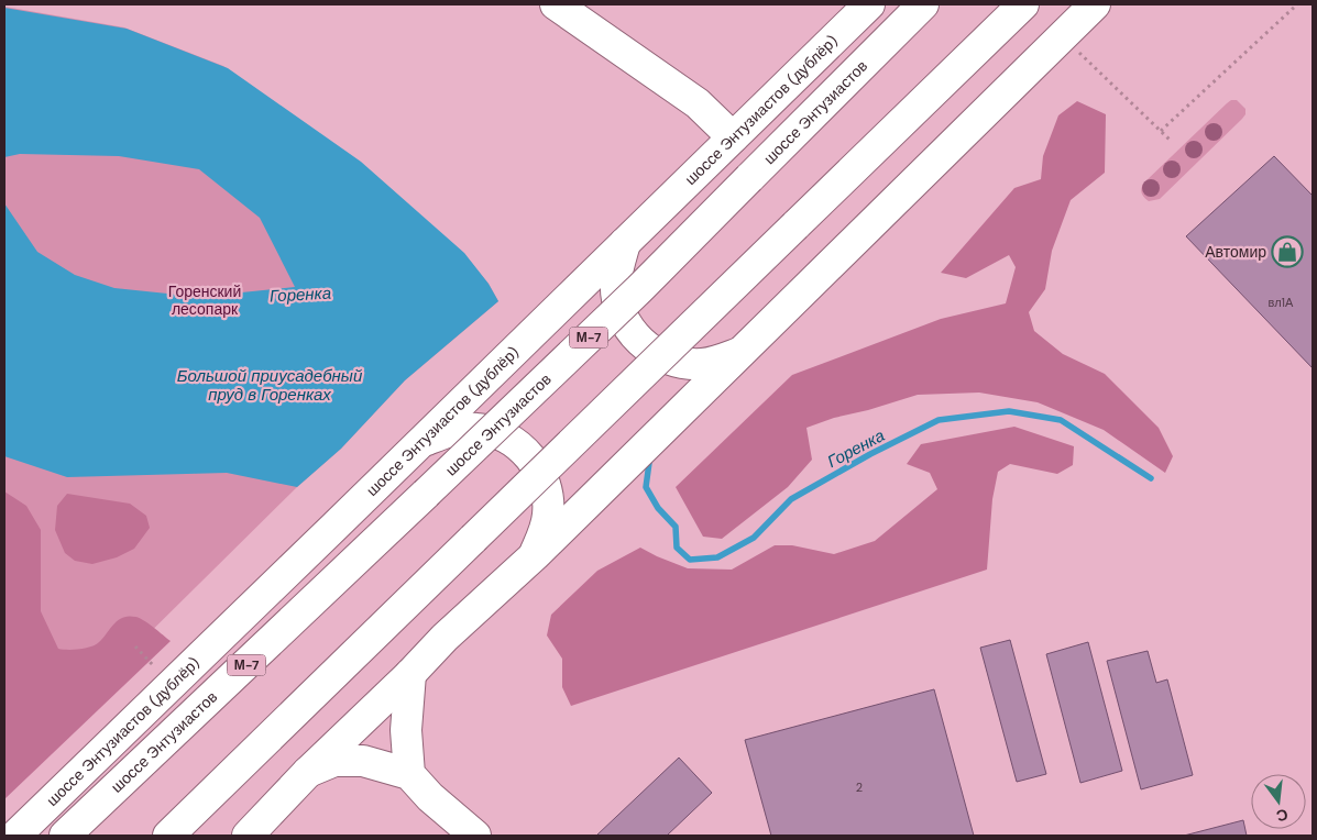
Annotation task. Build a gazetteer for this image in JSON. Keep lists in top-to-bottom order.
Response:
{
  "streets": {
    "main road": ["шоссе Энтузиастов (дублёр)", "шоссе Энтузиастов", "М-7"]
  },
  "water": ["Горенка", "Большой приусадебный пруд в Горенках"],
  "parks": ["Горенский лесопарк"],
  "places": {
    "shop": ["Автомир"]
  },
  "house_numbers": ["вл1А", "2"],
  "north": "bottom"
}
